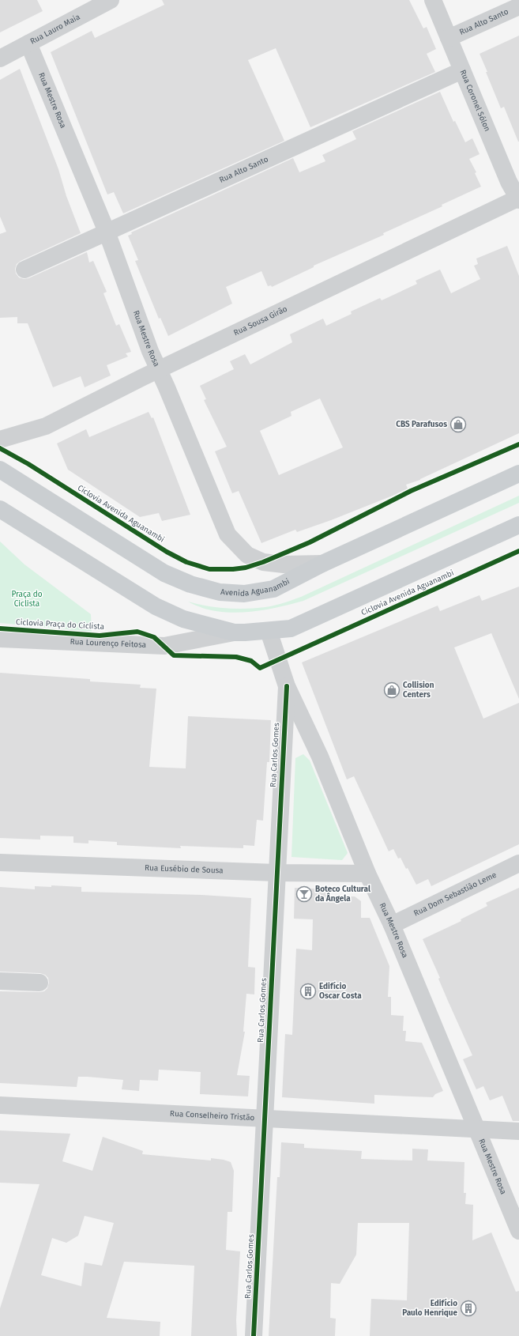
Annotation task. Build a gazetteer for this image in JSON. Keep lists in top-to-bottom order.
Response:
{
  "streets": {
    "main road": ["Avenida Aguanambi"],
    "street": [
      "Rua Alto Santo",
      "Rua Lauro Maia",
      "Rua Mestre Rosa",
      "Rua Coronel Sólon",
      "Rua Sousa Girão",
      "Rua Lourenço Feitosa",
      "Rua Carlos Gomes",
      "Rua Eusébio de Sousa",
      "Rua Dom Sebastião Leme",
      "Rua Conselheiro Tristão"
    ],
    "cycle path": ["Ciclovia Avenida Aguanambi"]
  },
  "crossings": [
    ["Rua Alto Santo", "Rua Mestre Rosa"],
    ["Rua Alto Santo", "Rua Coronel Sólon"],
    ["Rua Lauro Maia", "Rua Mestre Rosa"],
    ["Rua Mestre Rosa", "Rua Sousa Girão"],
    ["Rua Mestre Rosa", "Avenida Aguanambi"],
    ["Rua Mestre Rosa", "Rua Carlos Gomes"],
    ["Rua Mestre Rosa", "Rua Eusébio de Sousa"],
    ["Rua Mestre Rosa", "Rua Dom Sebastião Leme"],
    ["Rua Mestre Rosa", "Rua Conselheiro Tristão"],
    ["Rua Coronel Sólon", "Rua Sousa Girão"],
    ["Rua Carlos Gomes", "Rua Eusébio de Sousa"],
    ["Rua Carlos Gomes", "Rua Conselheiro Tristão"]
  ],
  "parks": ["Praça do Ciclista"],
  "places": {
    "shop": ["CBS Parafusos", "Collision Centers"],
    "bar": ["Boteco Cultural da Ângela"],
    "building": ["Edifício Oscar Costa", "Edifício Paulo Henrique"]
  }
}
